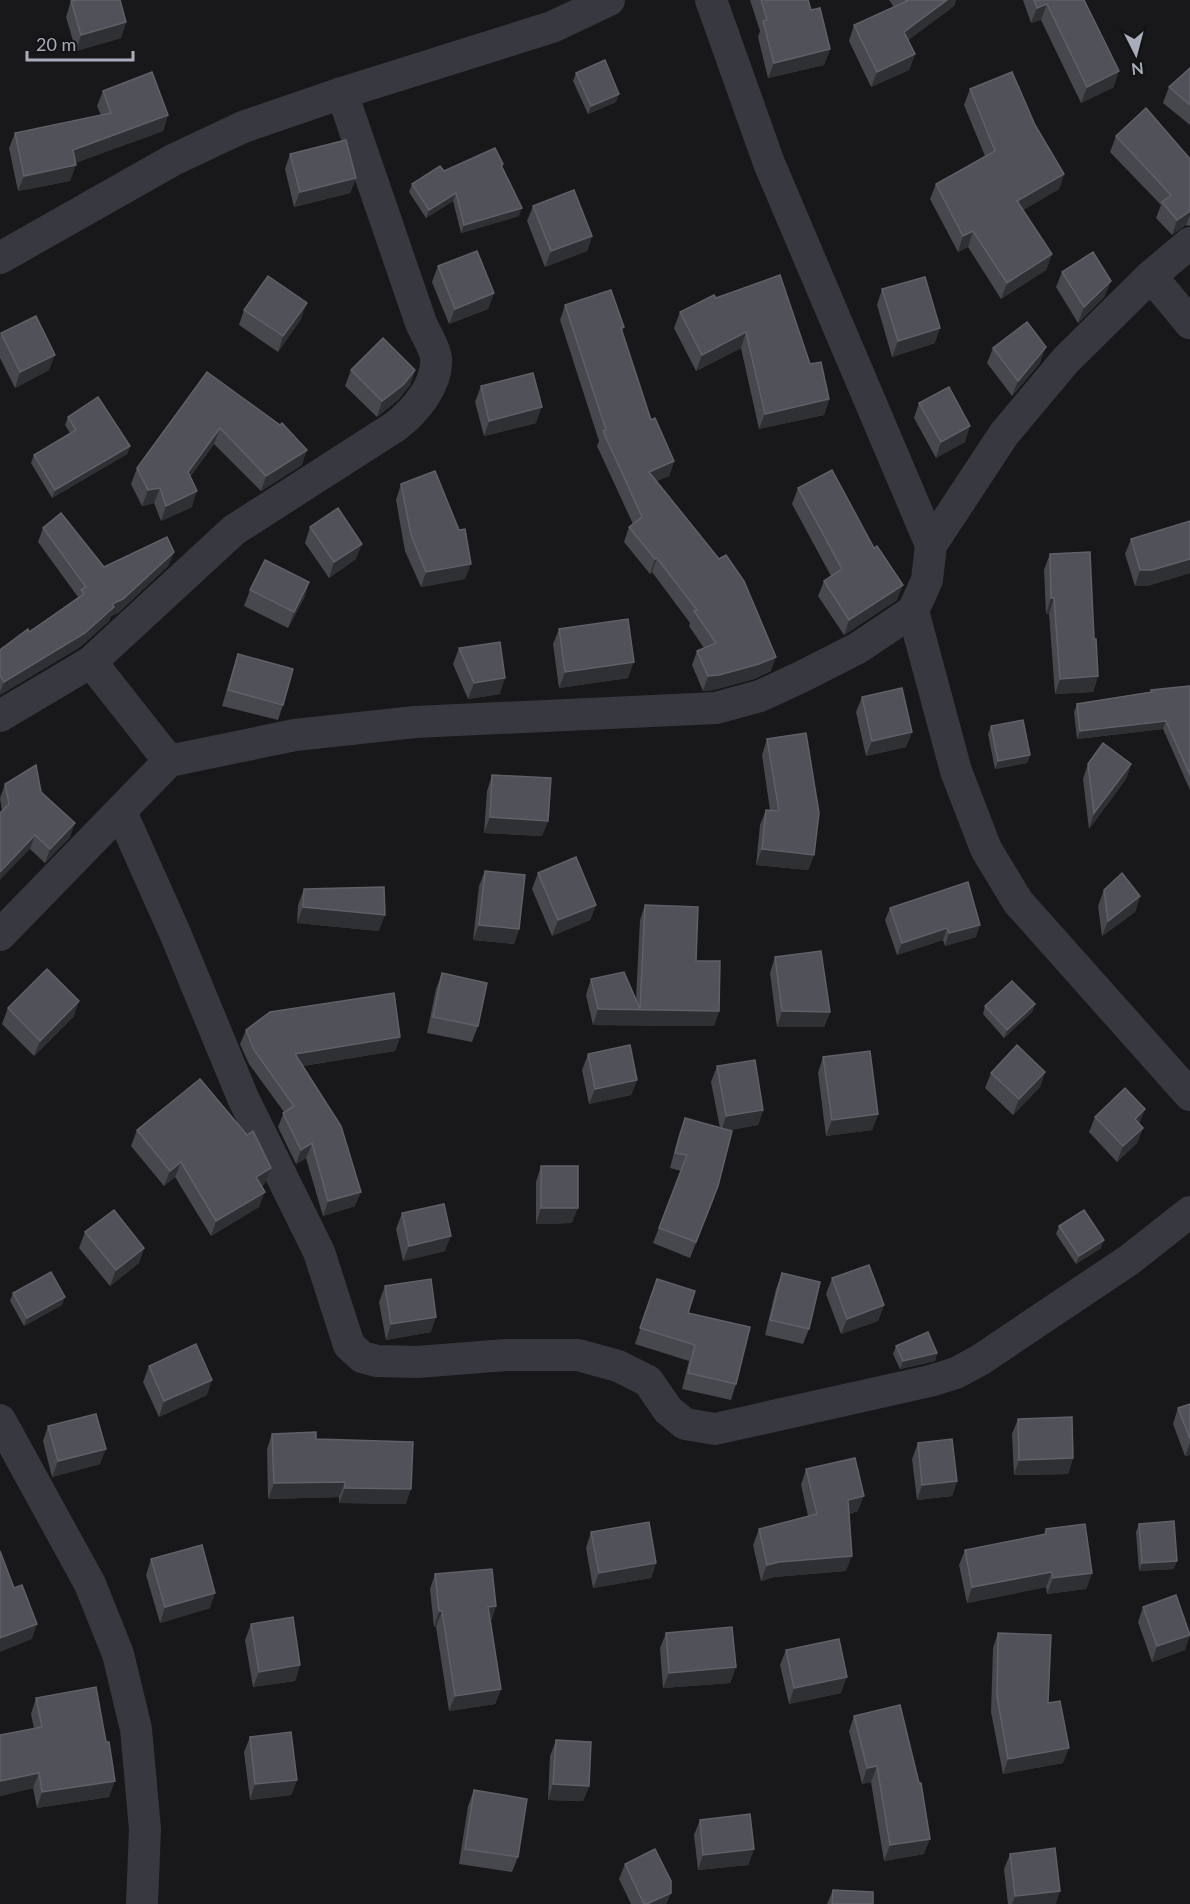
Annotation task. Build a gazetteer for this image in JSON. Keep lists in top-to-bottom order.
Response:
{
  "scale_bar": "20 m",
  "north": "bottom"
}
